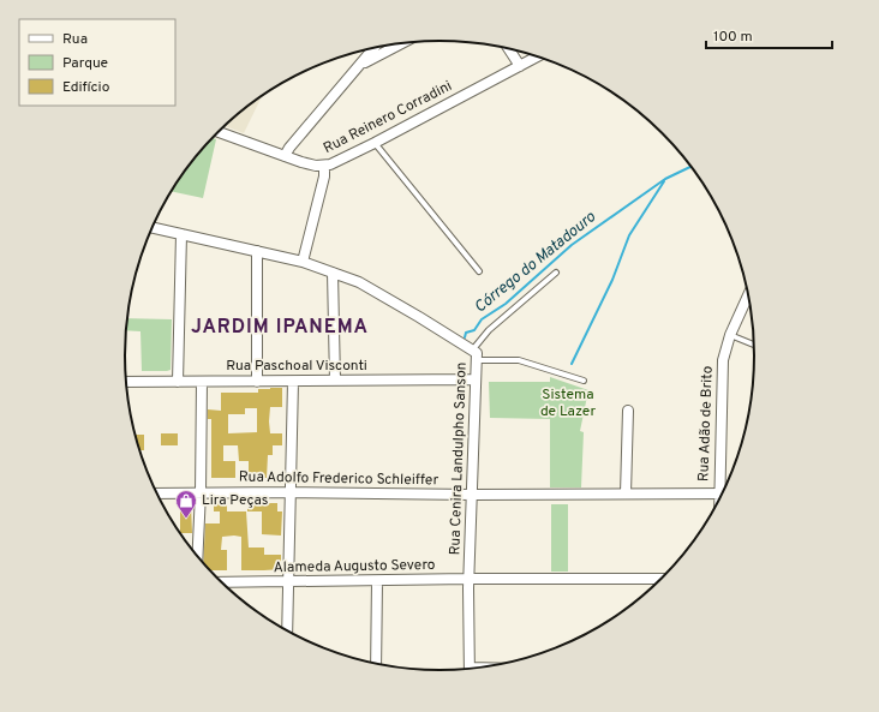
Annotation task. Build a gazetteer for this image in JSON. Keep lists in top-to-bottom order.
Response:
{
  "streets": {
    "street": [
      "Rua Reinero Corradini",
      "Rua Paschoal Visconti",
      "Rua Adão de Brito",
      "Rua Cenira Landulpho Sanson",
      "Rua Adolfo Frederico Schleiffer",
      "Alameda Augusto Severo"
    ]
  },
  "crossings": [
    ["Rua Paschoal Visconti", "Rua Cenira Landulpho Sanson"],
    ["Rua Adão de Brito", "Rua Adolfo Frederico Schleiffer"],
    ["Rua Cenira Landulpho Sanson", "Rua Adolfo Frederico Schleiffer"],
    ["Rua Cenira Landulpho Sanson", "Alameda Augusto Severo"]
  ],
  "districts": ["JARDIM IPANEMA"],
  "water": ["Córrego do Matadouro"],
  "parks": ["Sistema de Lazer"],
  "places": {
    "shop": ["Lira Peças"]
  },
  "legend": ["Rua", "Parque", "Edifício"],
  "scale_bar": "100 m"
}
